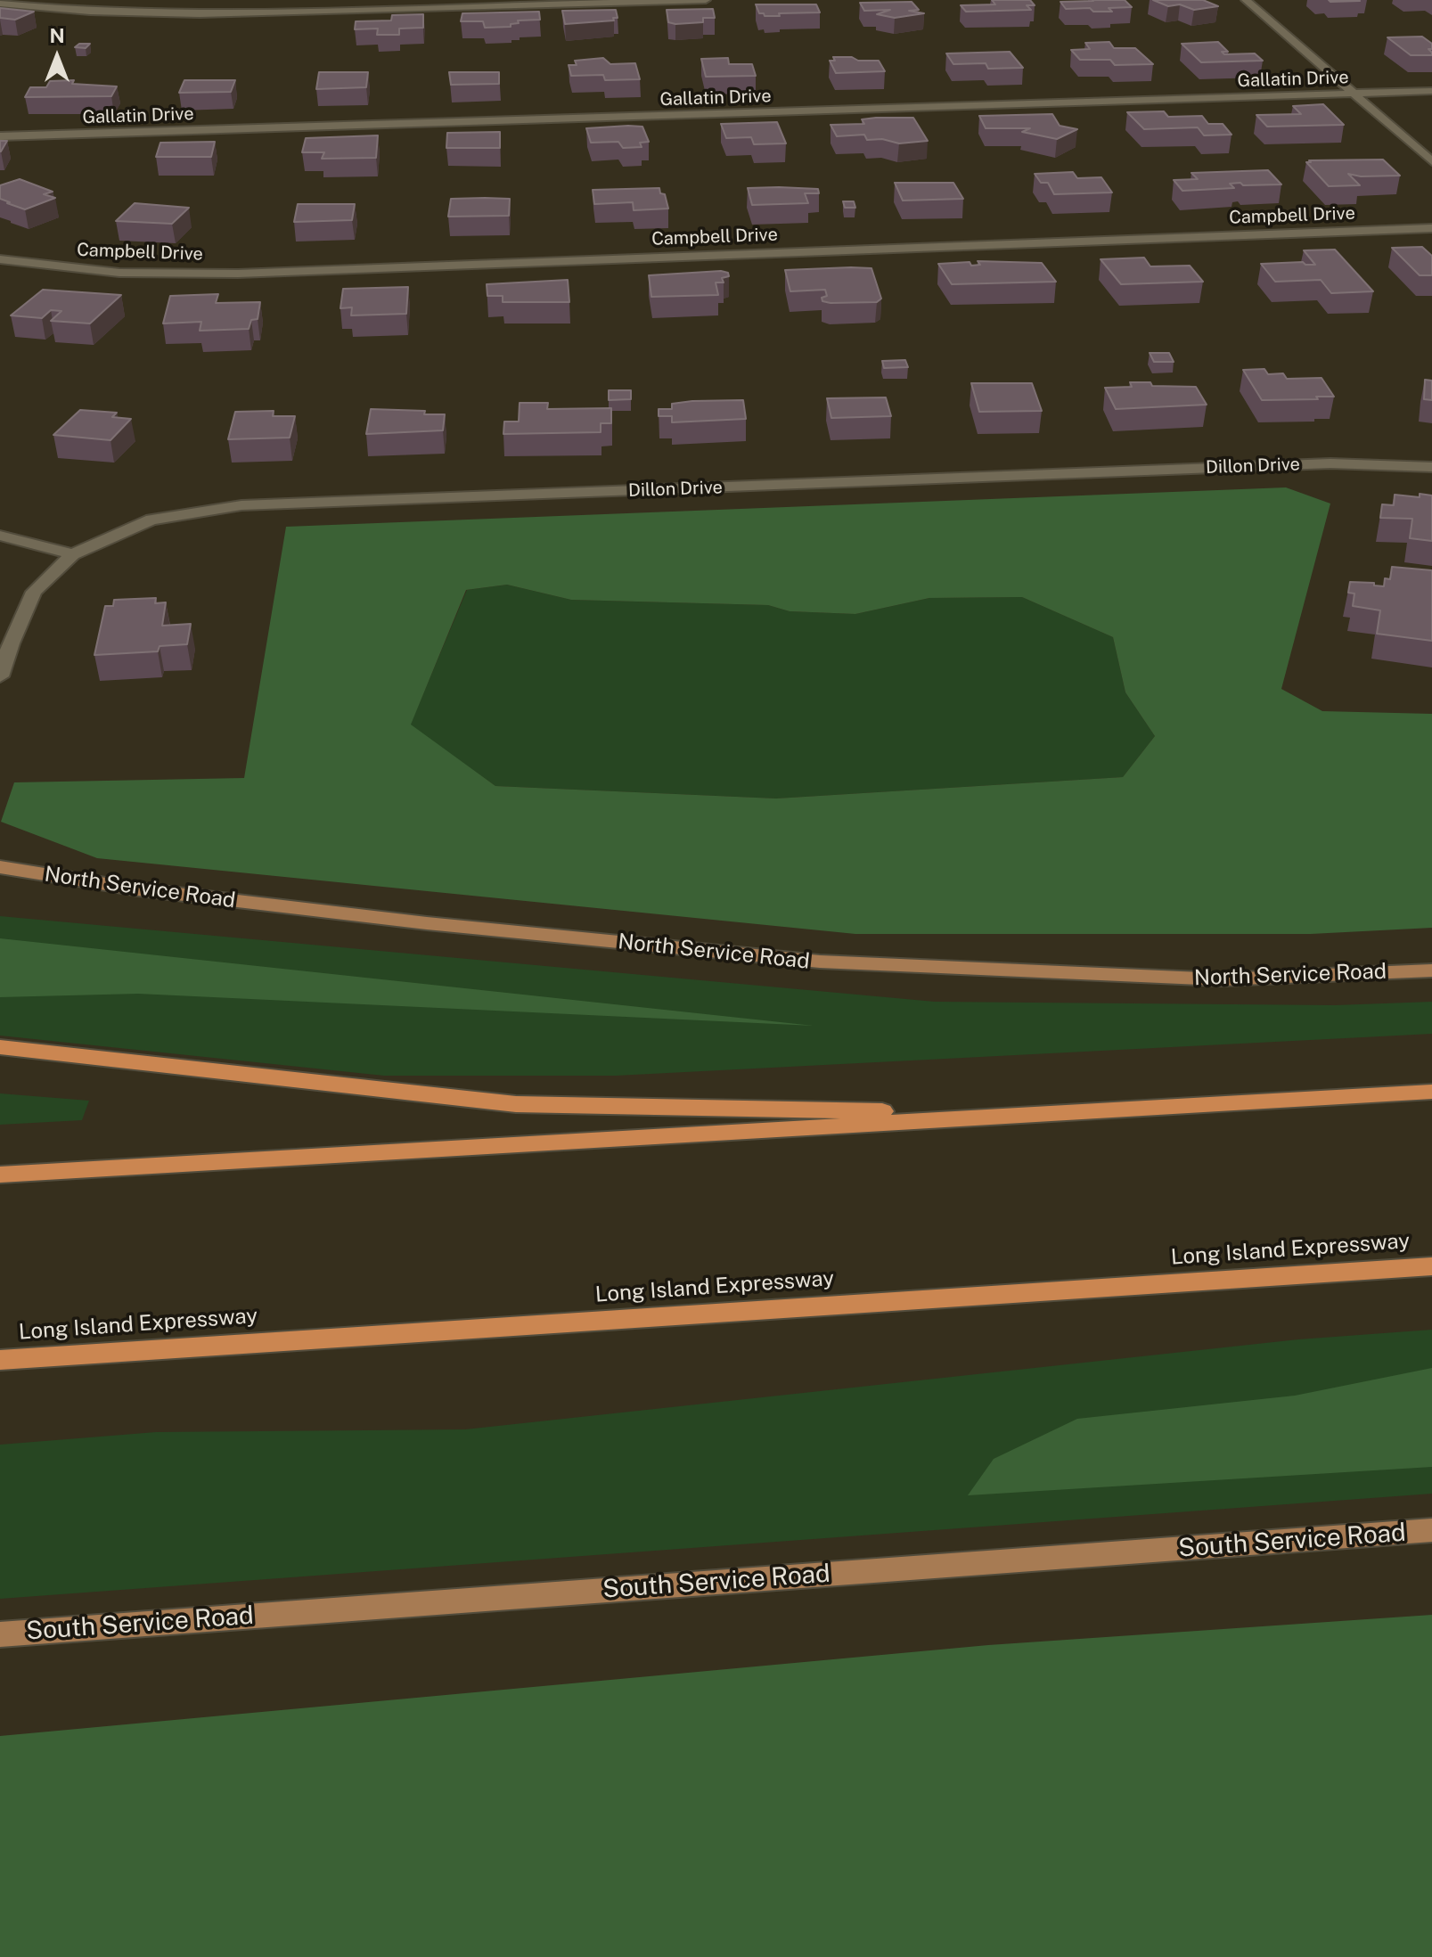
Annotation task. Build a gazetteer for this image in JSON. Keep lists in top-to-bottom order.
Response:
{
  "streets": {
    "highway": ["Long Island Expressway"],
    "main road": ["North Service Road", "South Service Road"],
    "street": ["Gallatin Drive", "Campbell Drive", "Dillon Drive"]
  },
  "north": "top"
}
